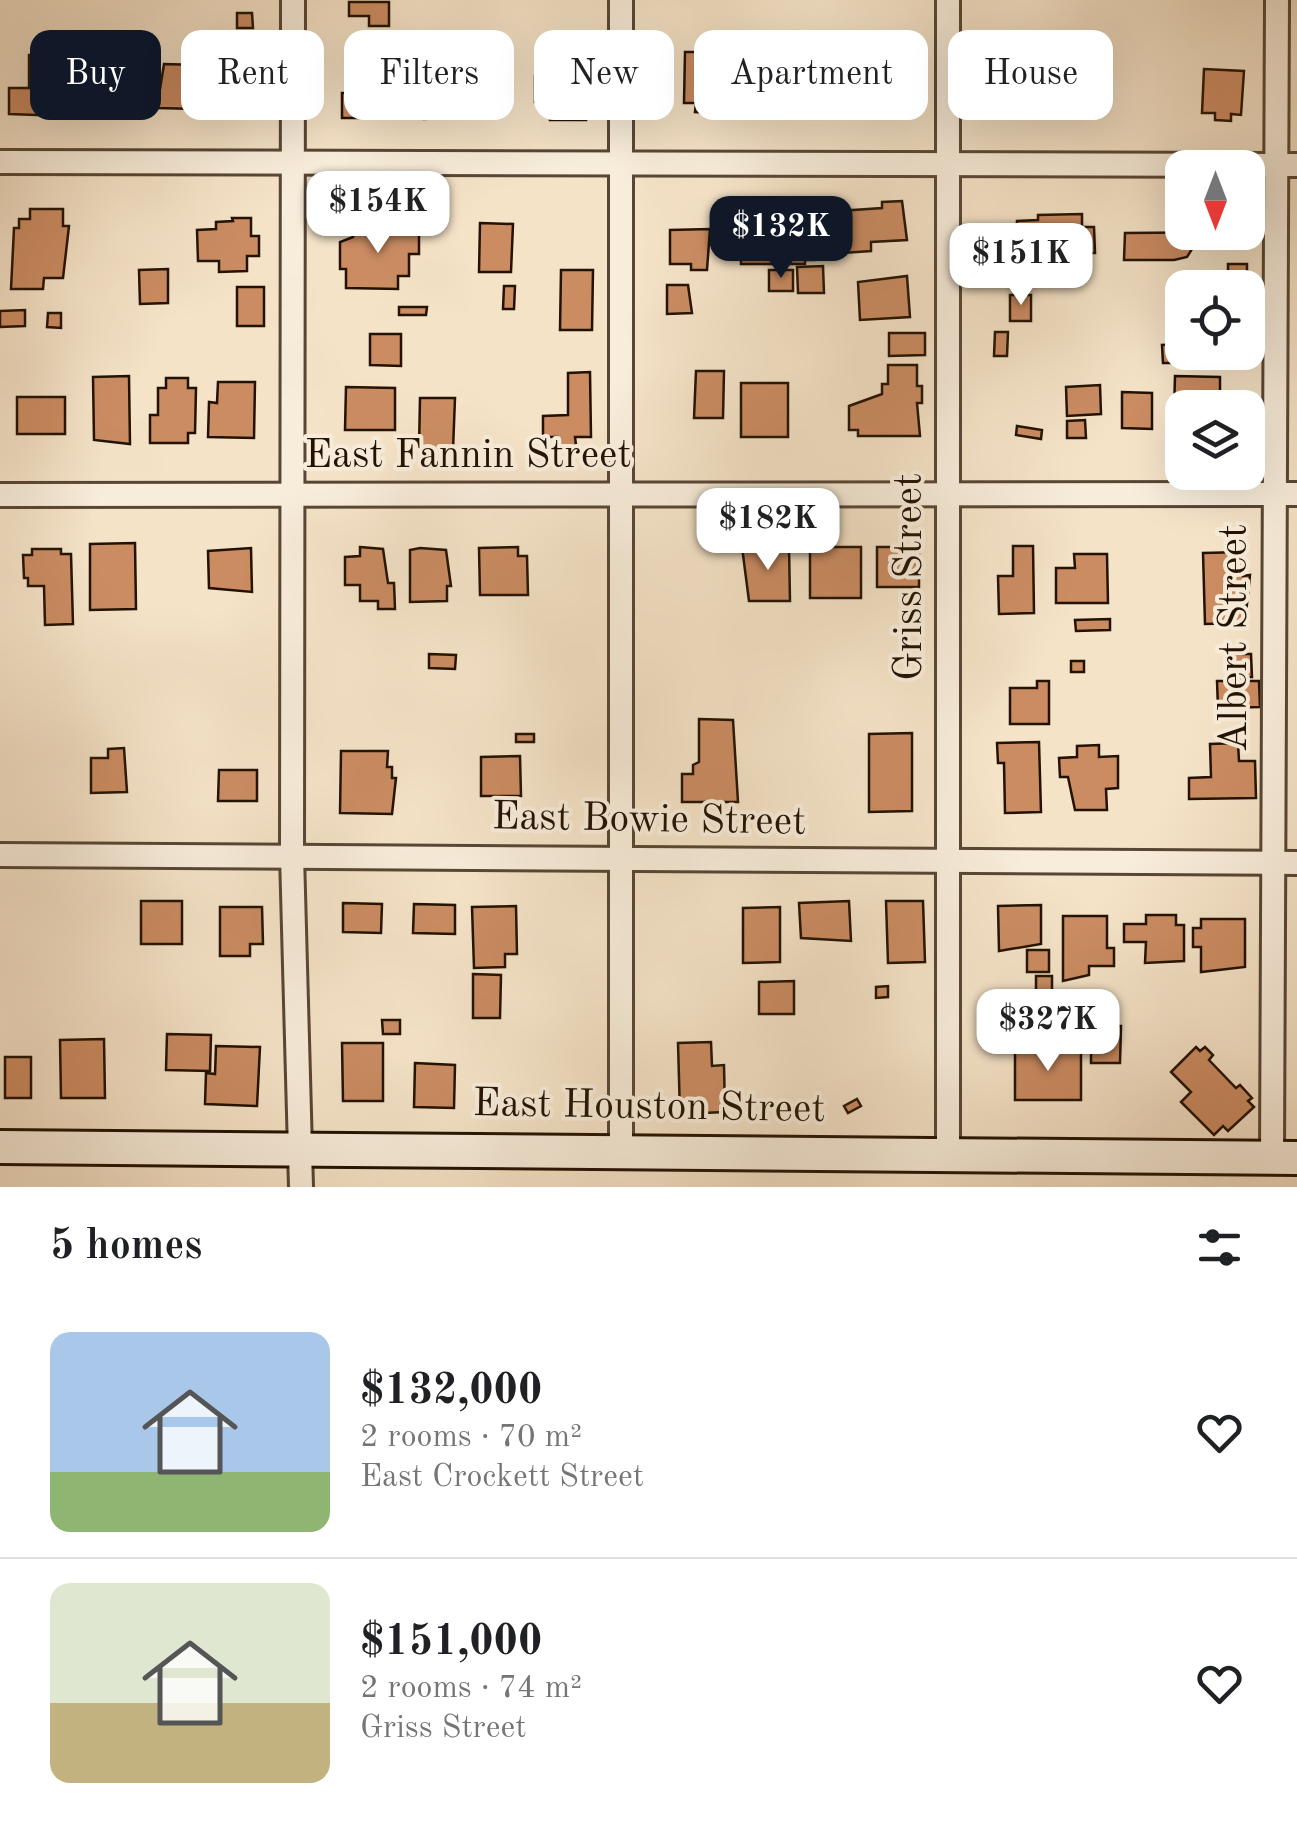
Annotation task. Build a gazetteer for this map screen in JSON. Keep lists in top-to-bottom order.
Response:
{
  "streets": {
    "main road": ["East Houston Street"],
    "street": [
      "East Fannin Street",
      "Griss Street",
      "Albert Street",
      "East Bowie Street"
    ]
  },
  "crossings": [
    ["East Fannin Street", "Griss Street"],
    ["East Fannin Street", "Albert Street"],
    ["Griss Street", "East Bowie Street"],
    ["Griss Street", "East Houston Street"],
    ["Albert Street", "East Bowie Street"],
    ["Albert Street", "East Houston Street"]
  ],
  "north": "bottom",
  "page": {
    "chip": [
      "Buy",
      "Rent",
      "Filters",
      "New",
      "Apartment",
      "House"
    ],
    "price": [
      "$154K",
      "$132K",
      "$151K",
      "$182K",
      "$327K"
    ],
    "heading": "5 homes",
    "list": [
      {
        "name": "$132,000",
        "note": "2 rooms · 70 m² · East Crockett Street"
      },
      {
        "name": "$151,000",
        "note": "2 rooms · 74 m² · Griss Street"
      }
    ]
  }
}
